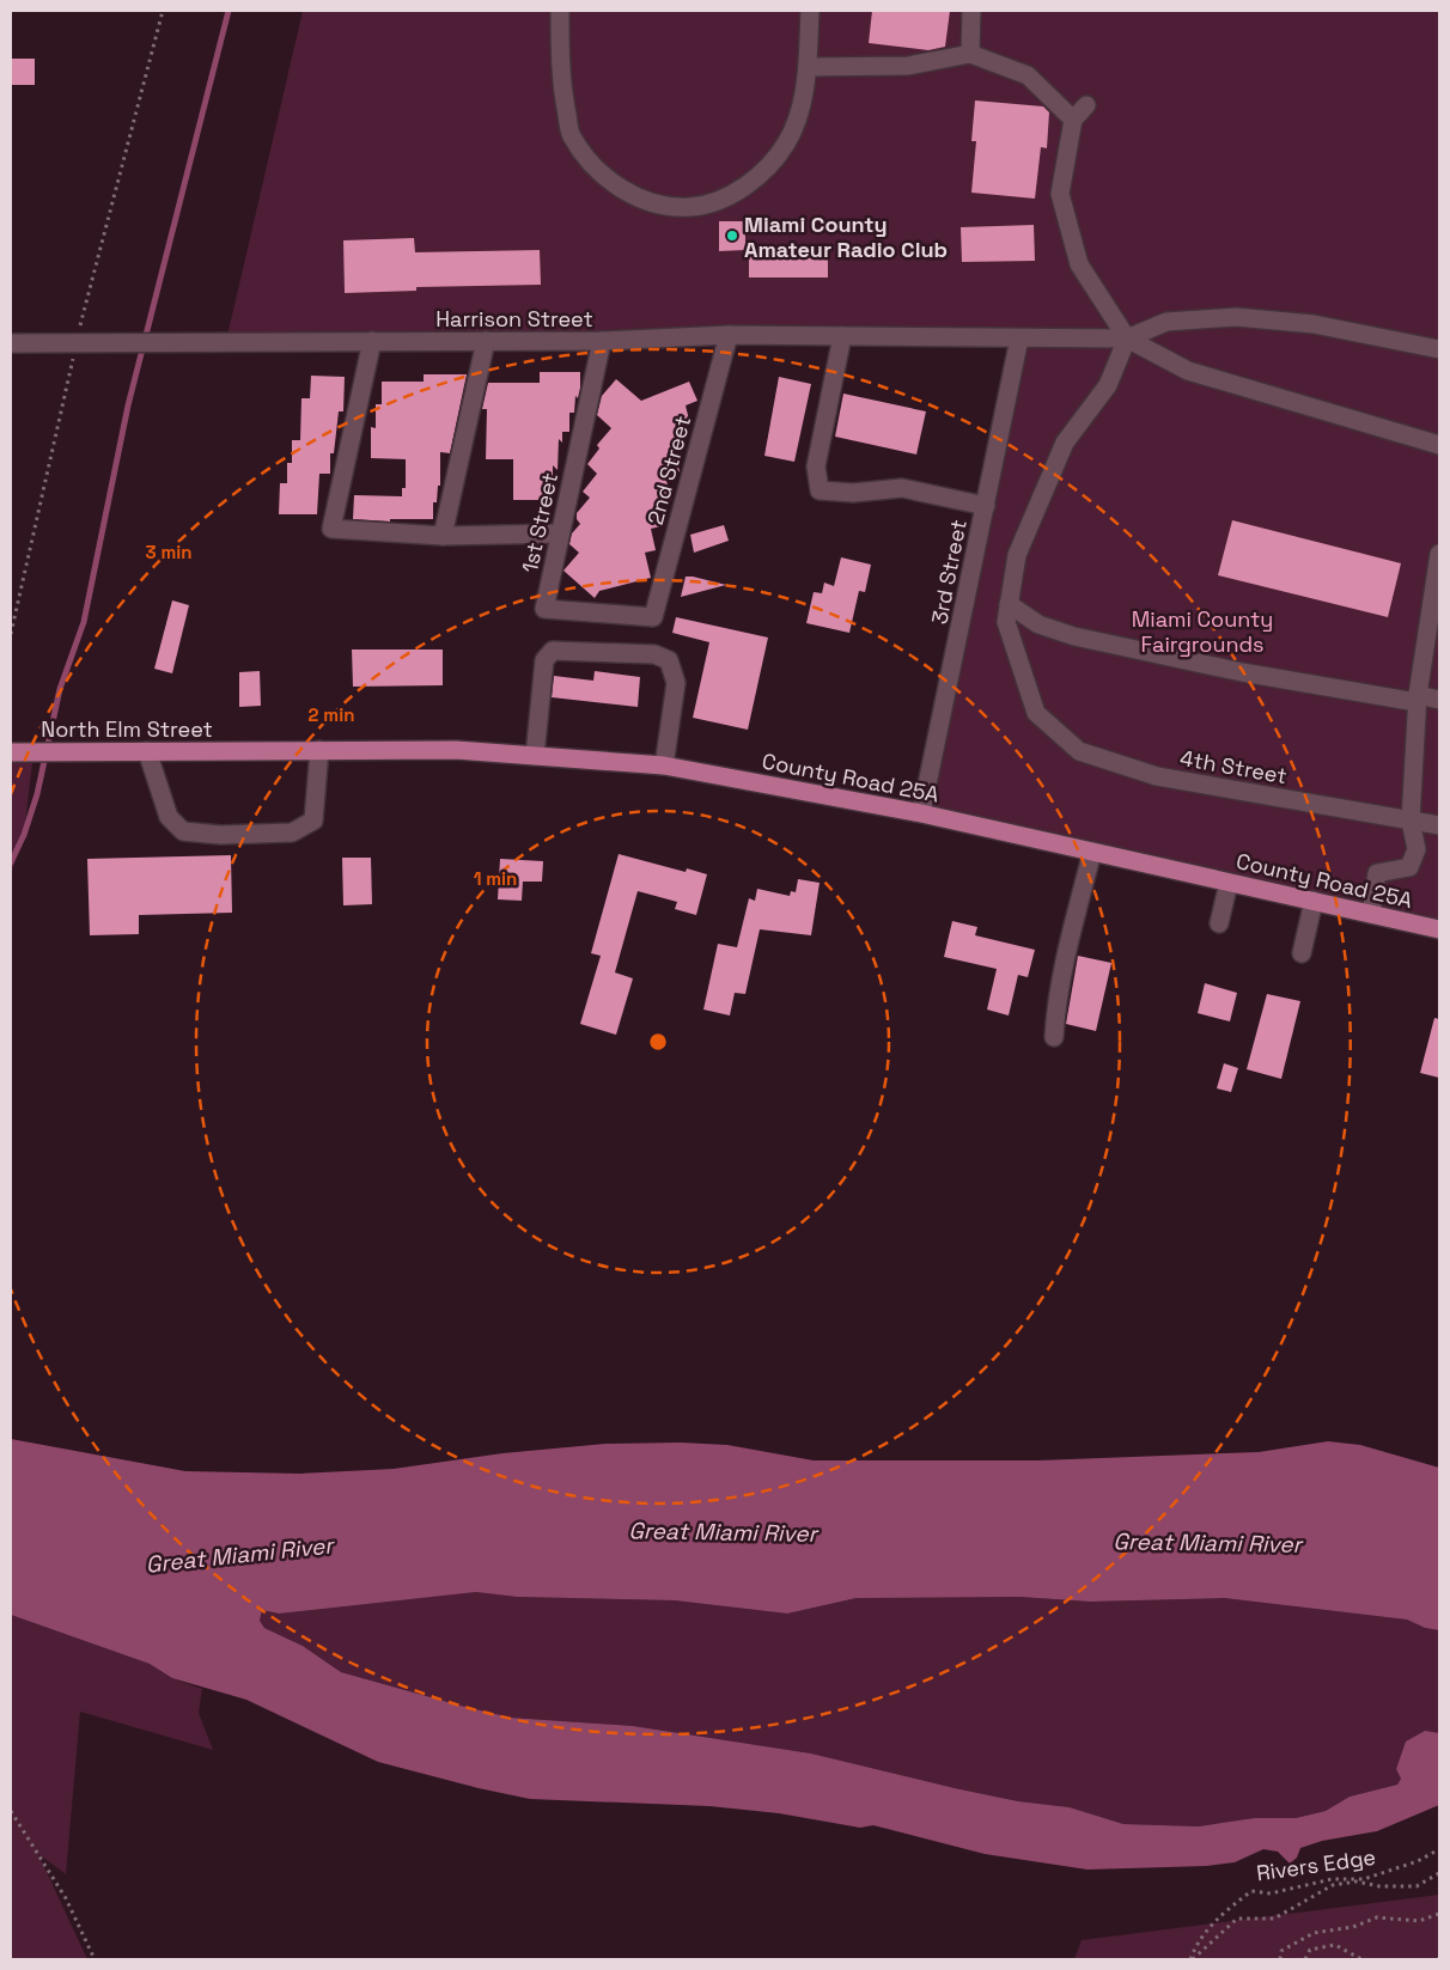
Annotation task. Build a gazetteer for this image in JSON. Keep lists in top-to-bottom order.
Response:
{
  "streets": {
    "main road": ["North Elm Street", "County Road 25A"],
    "street": [
      "Harrison Street",
      "2nd Street",
      "1st Street",
      "3rd Street",
      "4th Street"
    ],
    "path": ["Rivers Edge"]
  },
  "crossings": [
    ["Harrison Street", "2nd Street"],
    ["Harrison Street", "1st Street"],
    ["Harrison Street", "3rd Street"],
    ["2nd Street", "1st Street"],
    ["3rd Street", "County Road 25A"],
    ["North Elm Street", "County Road 25A"]
  ],
  "water": ["Great Miami River"],
  "parks": ["Miami County Fairgrounds"],
  "places": ["Miami County Amateur Radio Club"],
  "rings": ["3 min", "2 min", "1 min"]
}
